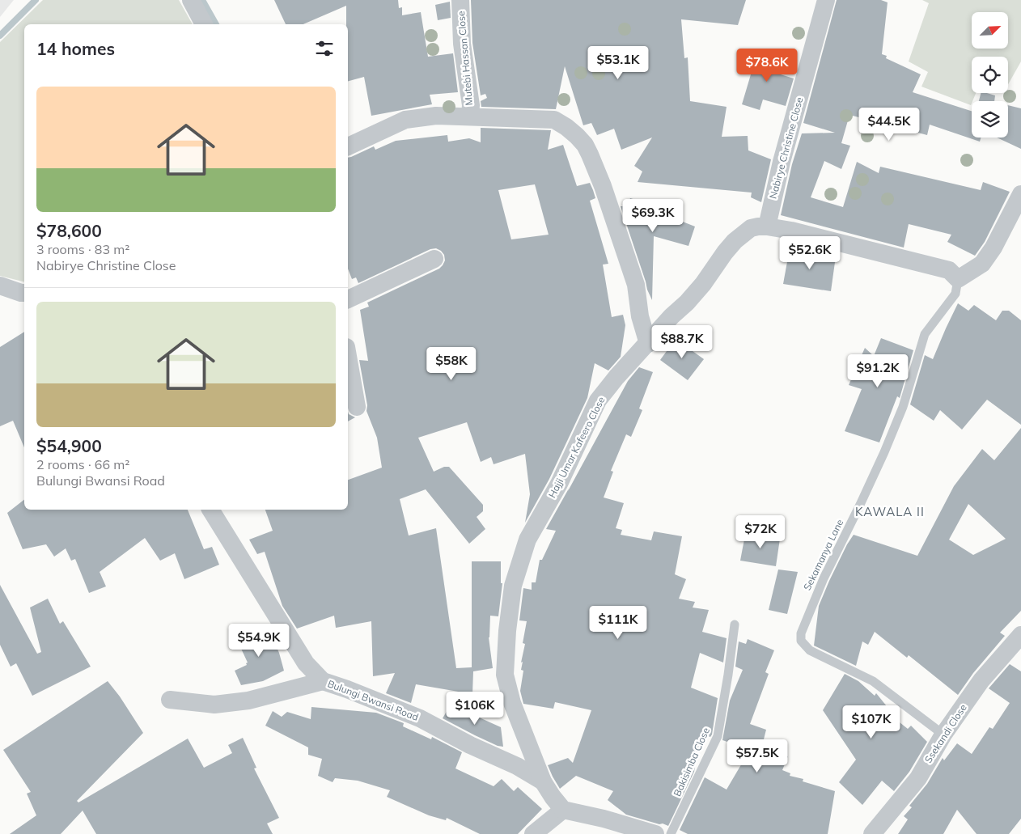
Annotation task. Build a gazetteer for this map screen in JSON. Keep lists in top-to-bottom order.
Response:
{
  "streets": {
    "street": [
      "Mutebi Hassan Close",
      "Nabirye Christine Close",
      "Hajji Umar Kafeero Close",
      "Bulungi Bwansi Road",
      "Ssekandi Close"
    ],
    "lane": ["Sekamanya Lane", "Bakisimba Close"]
  },
  "crossings": [
    ["Nabirye Christine Close", "Hajji Umar Kafeero Close"],
    ["Hajji Umar Kafeero Close", "Sekamanya Lane"],
    ["Hajji Umar Kafeero Close", "Bulungi Bwansi Road"],
    ["Sekamanya Lane", "Ssekandi Close"]
  ],
  "districts": ["KAWALA II"],
  "north": "top right",
  "page": {
    "heading": "14 homes",
    "price": [
      "$53.1K",
      "$78.6K",
      "$44.5K",
      "$69.3K",
      "$52.6K",
      "$88.7K",
      "$58K",
      "$91.2K",
      "$72K",
      "$111K",
      "$54.9K",
      "$106K",
      "$107K",
      "$57.5K"
    ],
    "list": [
      {
        "name": "$78,600",
        "note": "3 rooms · 83 m² · Nabirye Christine Close"
      },
      {
        "name": "$54,900",
        "note": "2 rooms · 66 m² · Bulungi Bwansi Road"
      }
    ]
  }
}
